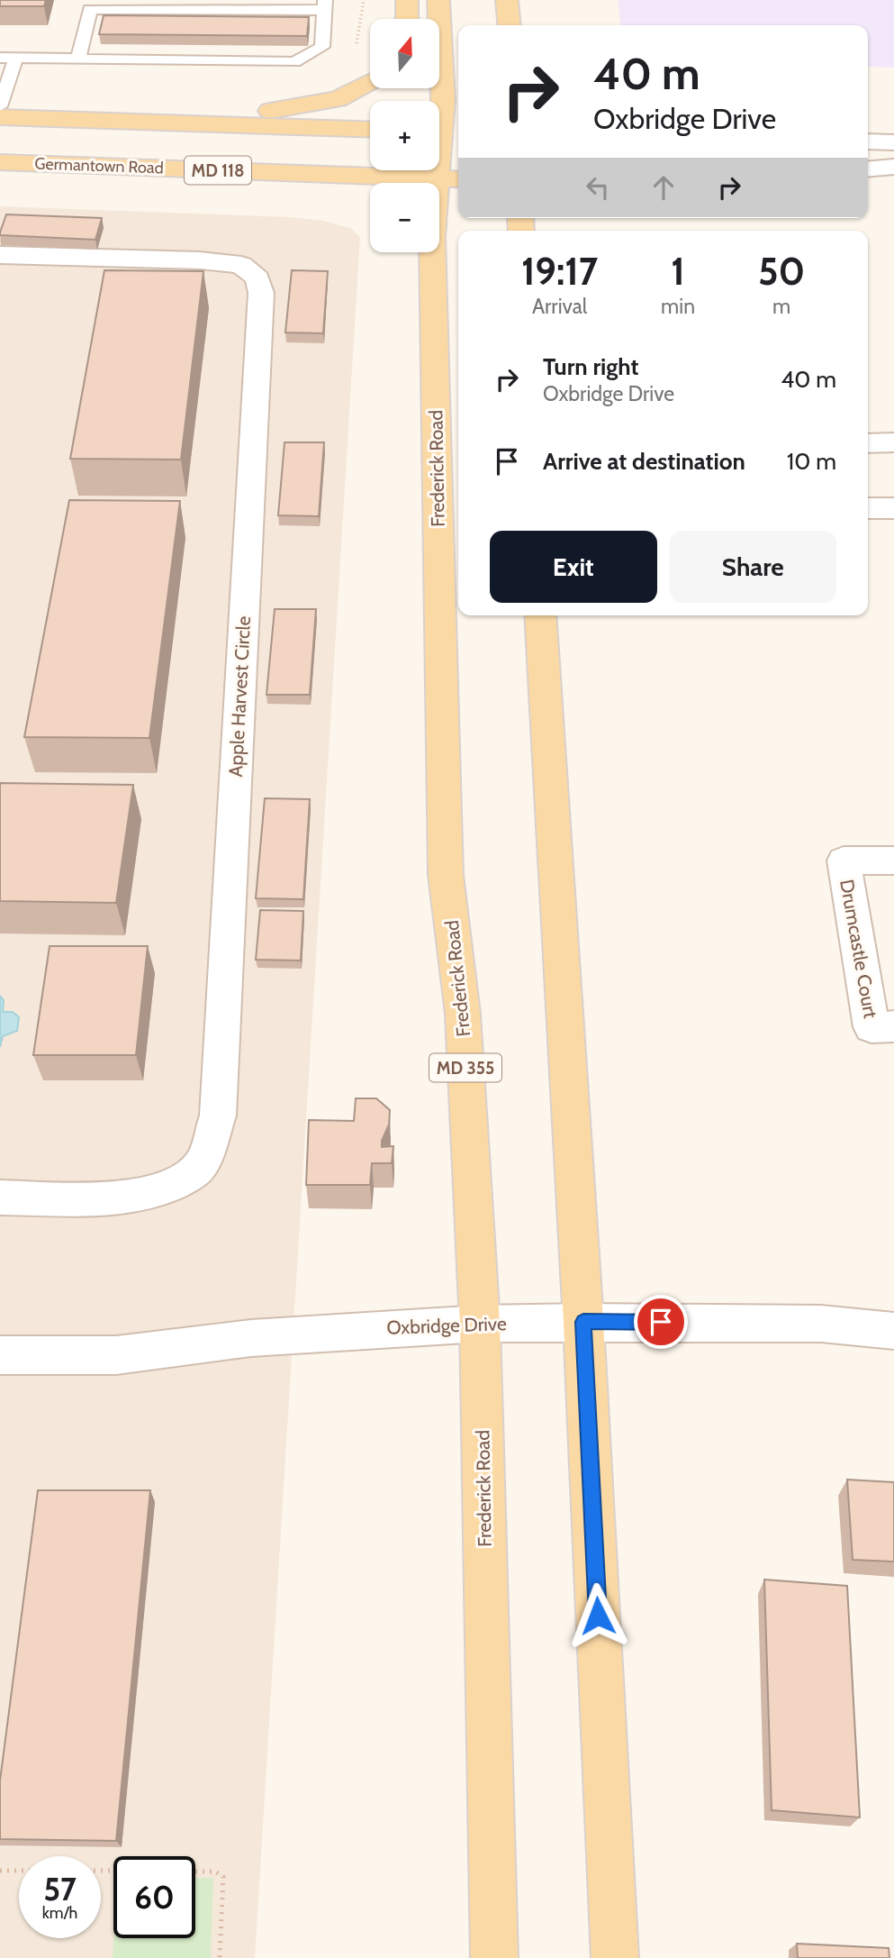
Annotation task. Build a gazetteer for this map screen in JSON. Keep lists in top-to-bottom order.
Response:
{
  "streets": {
    "main road": [
      "Germantown Road",
      "MD 118",
      "Frederick Road",
      "MD 355"
    ],
    "street": ["Apple Harvest Circle", "Drumcastle Court", "Oxbridge Drive"]
  },
  "crossings": [
    ["Germantown Road", "Frederick Road"],
    ["Frederick Road", "Oxbridge Drive"]
  ],
  "north": "top",
  "page": {
    "map_buttons": ["+", "−"],
    "turn": ["40 m", "Oxbridge Drive"],
    "eta": [
      "19:17",
      "Arrival",
      "1",
      "min",
      "50",
      "m"
    ],
    "list": [
      {
        "name": "Turn right",
        "note": "Oxbridge Drive",
        "value": "40 m"
      },
      {
        "name": "Arrive at destination",
        "value": "10 m"
      }
    ],
    "buttons": ["Exit", "Share"],
    "speed": "57 km/h",
    "limit": "60"
  }
}
